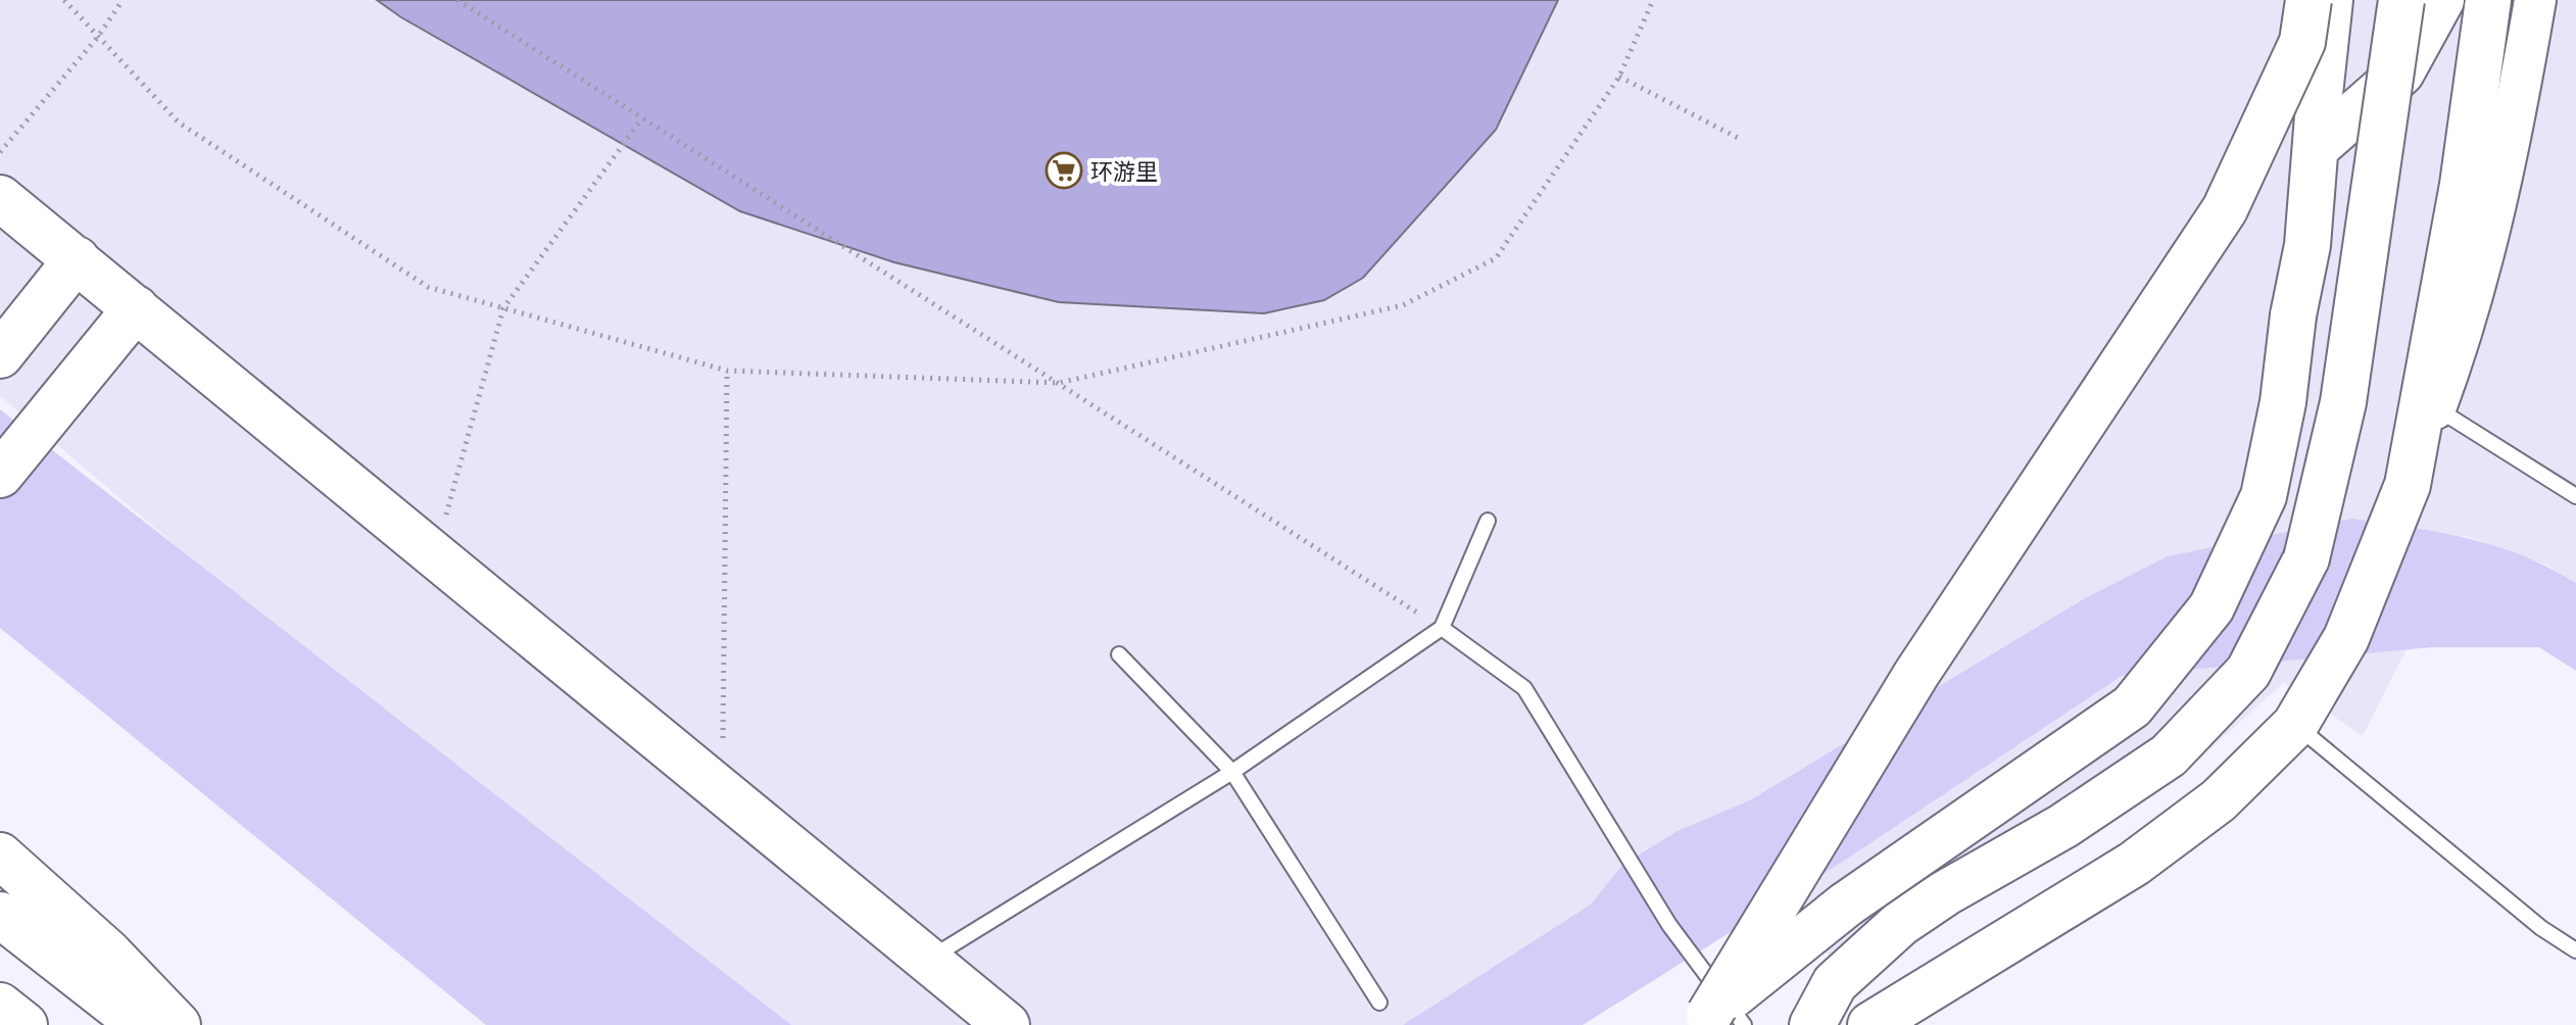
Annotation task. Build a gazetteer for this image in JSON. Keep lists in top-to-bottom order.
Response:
{
  "places": {
    "supermarket": ["环游里"]
  }
}
